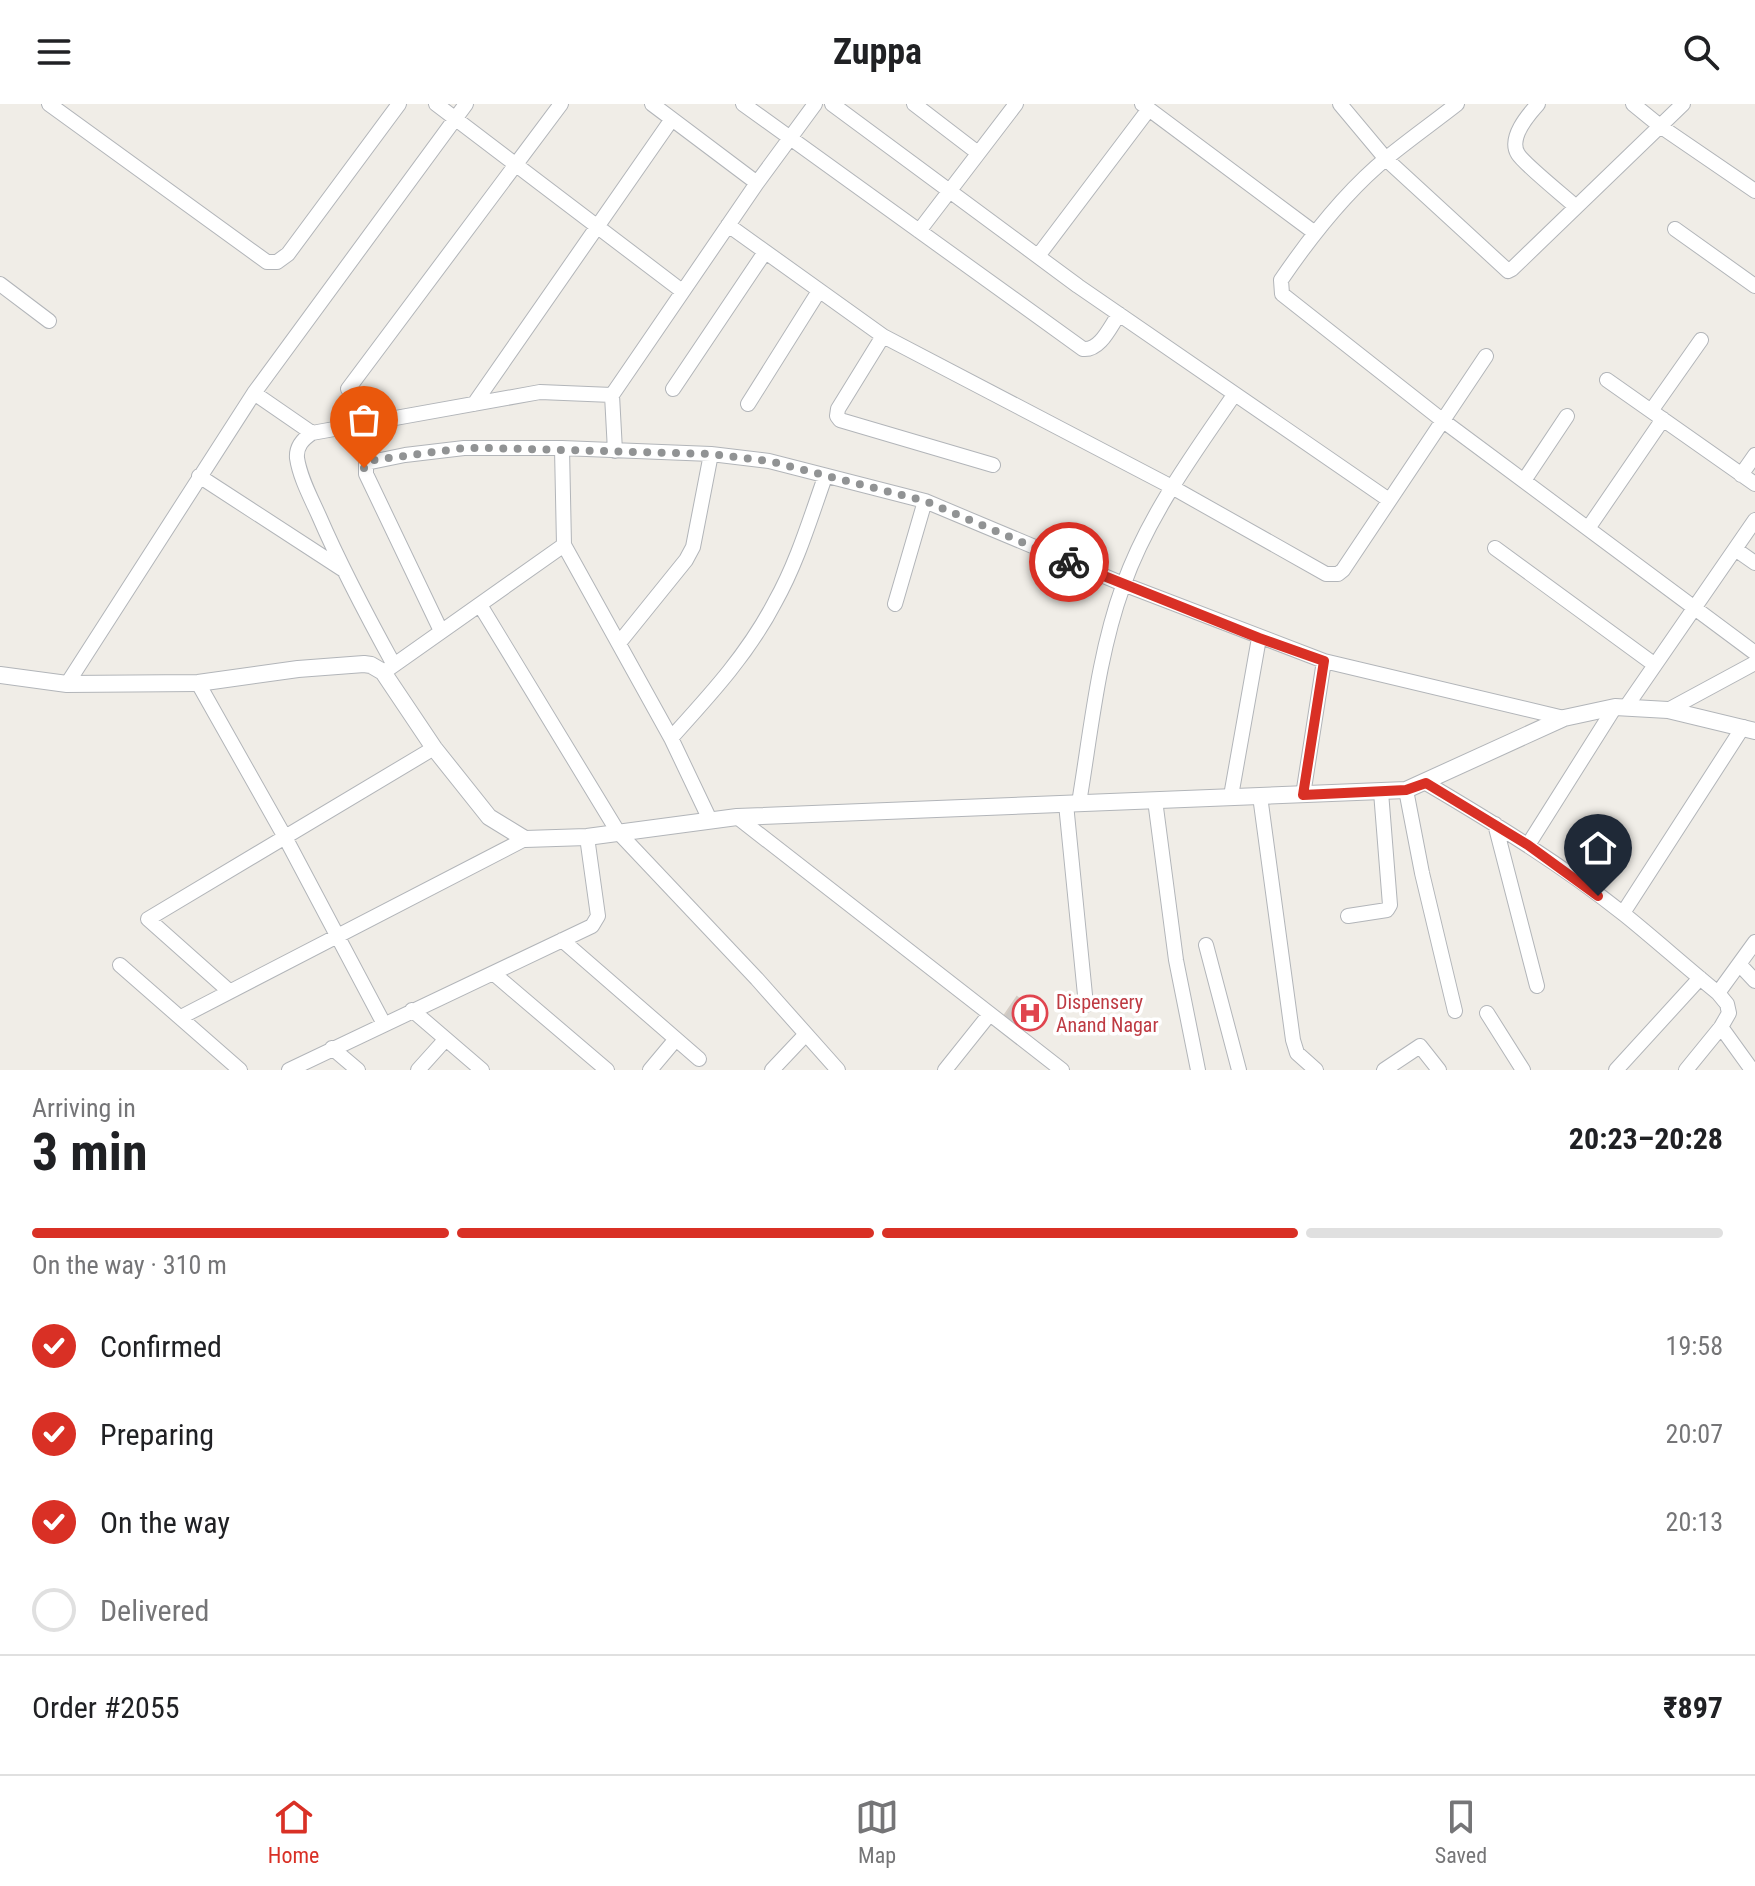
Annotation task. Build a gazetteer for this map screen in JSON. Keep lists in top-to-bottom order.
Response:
{
  "places": {
    "hospital": ["Dispensery Anand Nagar"]
  },
  "page": {
    "header": "Zuppa",
    "heading": ["3 min", "Arriving in", "20:23–20:28"],
    "panel": ["Order #2055", "₹897"],
    "bar": "On the way · 310 m",
    "list": [
      ["Confirmed", "19:58"],
      ["Preparing", "20:07"],
      ["On the way", "20:13"],
      "Delivered"
    ],
    "tabs": ["Home", "Map", "Saved"]
  }
}
